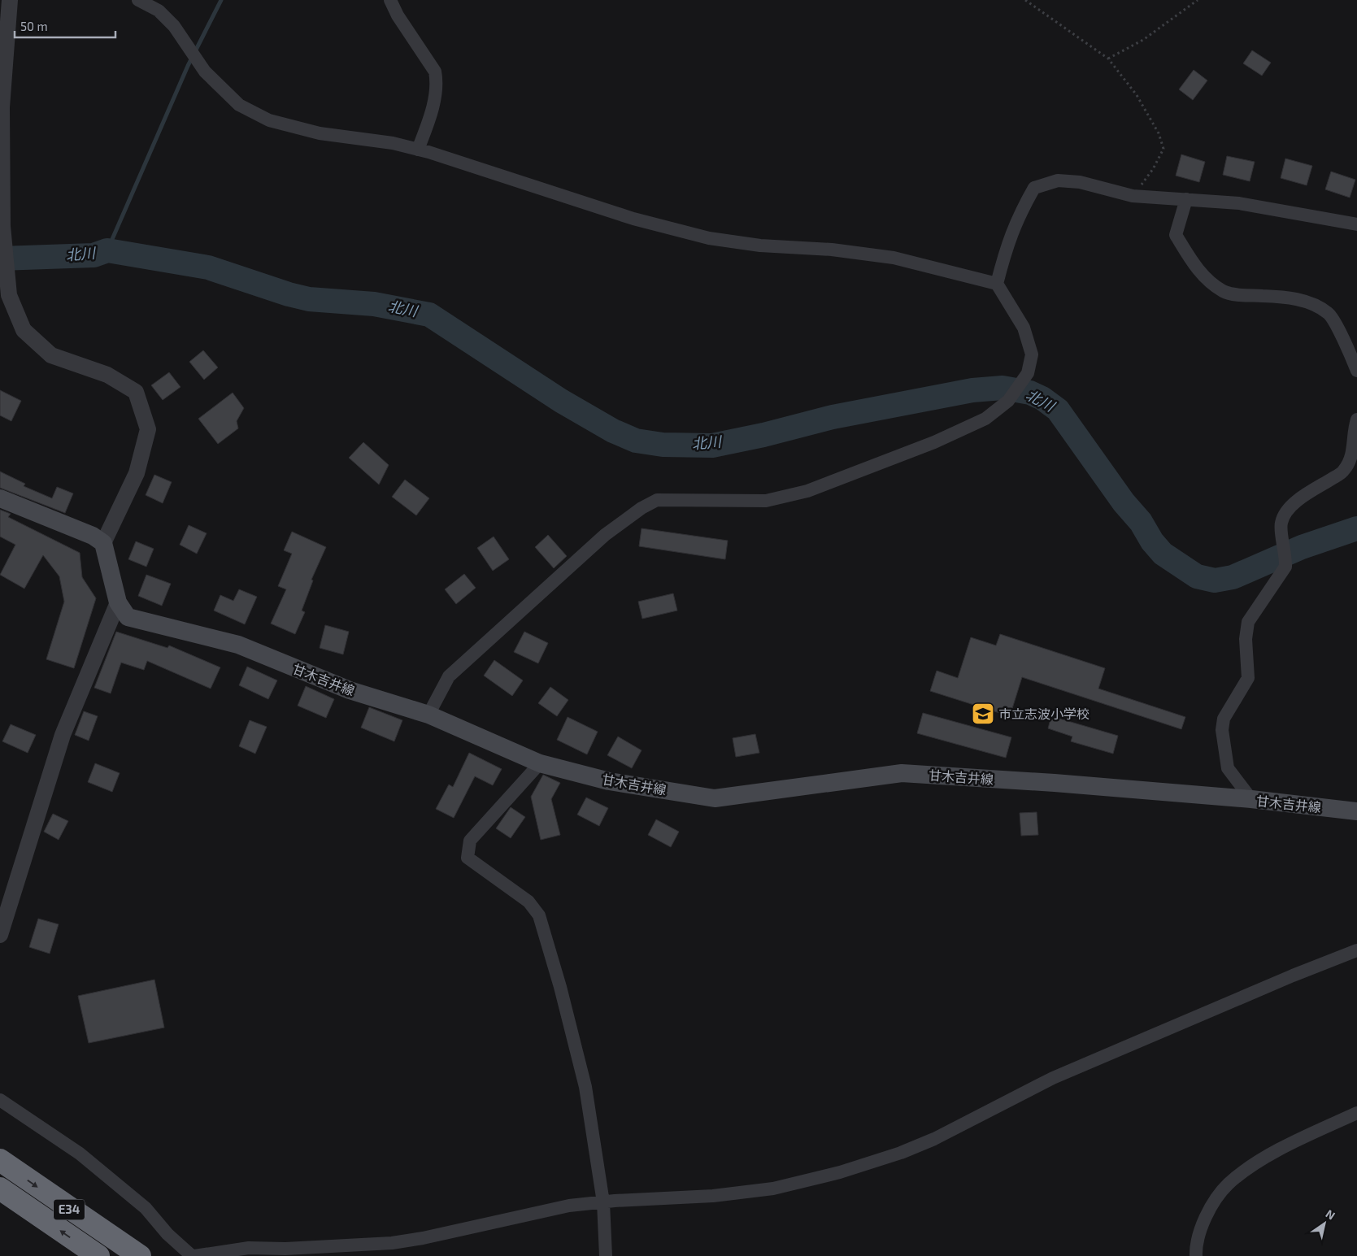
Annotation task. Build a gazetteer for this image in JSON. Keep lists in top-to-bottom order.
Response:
{
  "streets": {
    "highway": ["E34"],
    "main road": ["甘木吉井線"]
  },
  "water": ["北川"],
  "places": {
    "school or university": ["市立志波小学校"]
  },
  "scale_bar": "50 m",
  "north": "top right"
}
